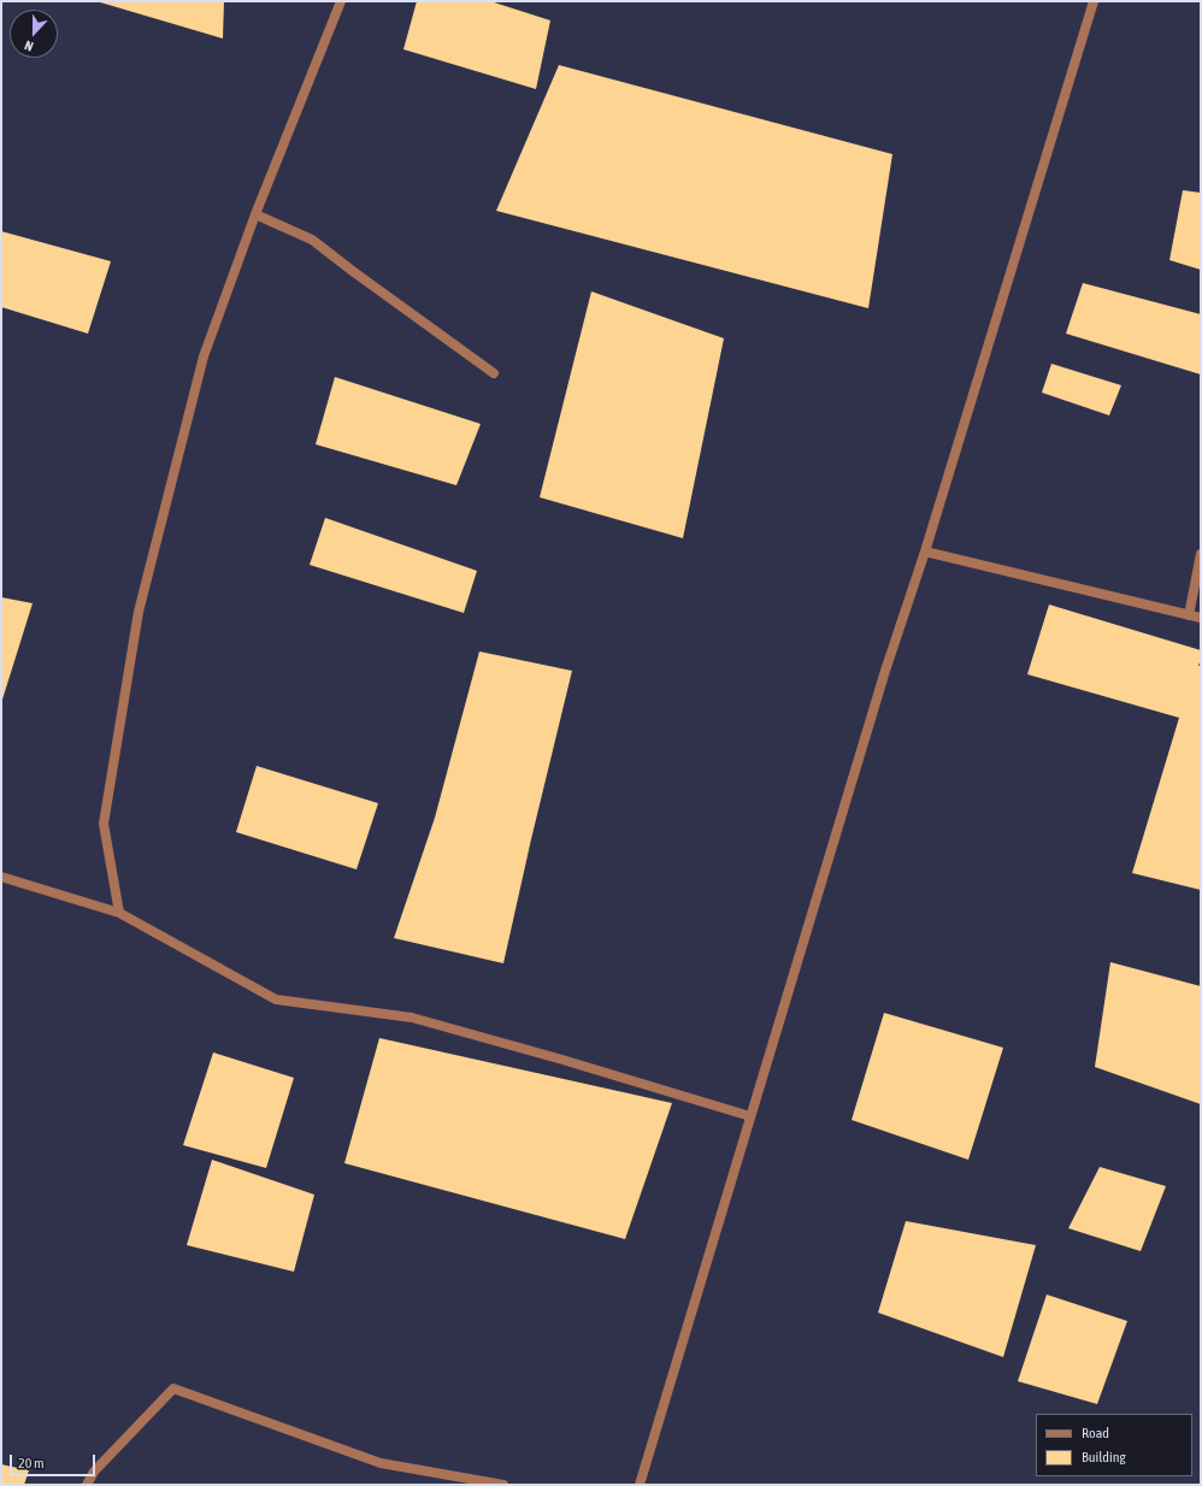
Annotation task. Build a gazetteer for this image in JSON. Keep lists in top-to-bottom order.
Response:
{
  "legend": ["Road", "Building"],
  "scale_bar": "20 m",
  "north": "bottom"
}
